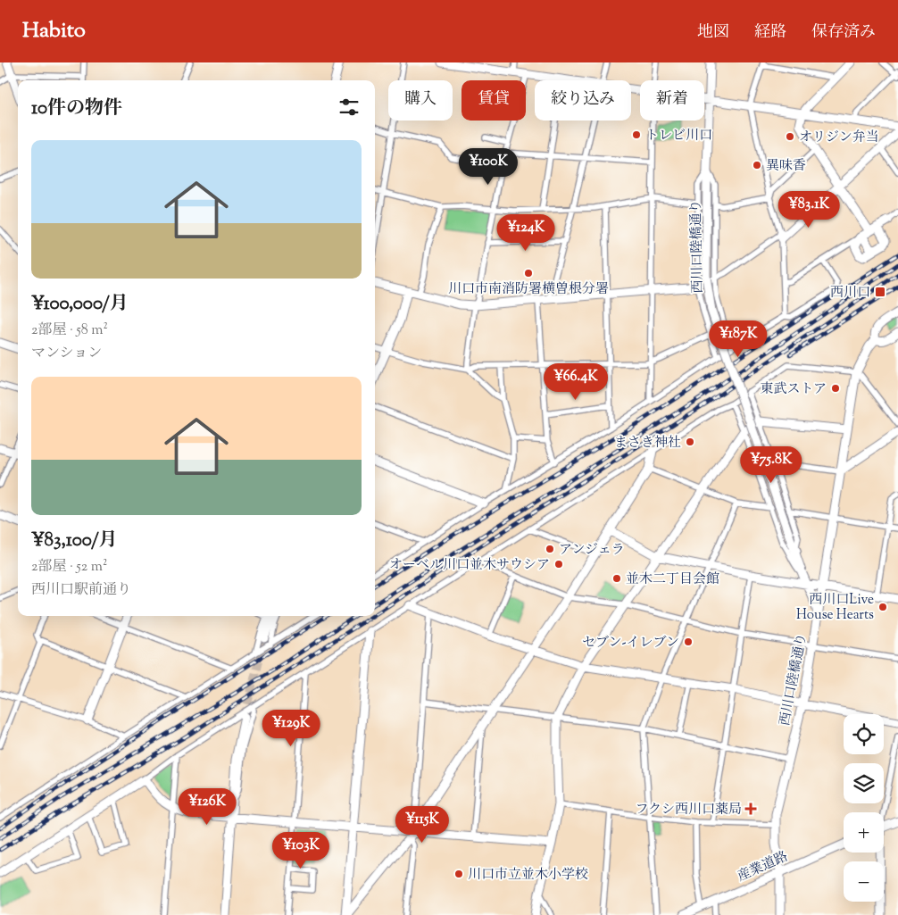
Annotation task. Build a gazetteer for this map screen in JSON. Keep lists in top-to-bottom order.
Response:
{
  "streets": {
    "street": ["西川口陸橋通り", "産業道路"]
  },
  "crossings": [
    ["西川口陸橋通り", "産業道路"]
  ],
  "places": {
    "other": [
      "トレビ川口",
      "オリジン弁当",
      "異味香",
      "川口市南消防署横曽根分署",
      "東武ストア",
      "まさき神社",
      "アンジェラ",
      "オーベル川口並木サウシア",
      "並木二丁目会館",
      "西川口Live House Hearts",
      "セブン-イレブン",
      "川口市立並木小学校"
    ],
    "transit": ["西川口"],
    "health": ["フクシ西川口薬局"]
  },
  "page": {
    "header": "Habito",
    "nav": ["地図", "経路", "保存済み"],
    "chip": [
      "購入",
      "賃貸",
      "絞り込み",
      "新着"
    ],
    "heading": "10件の物件",
    "list": [
      {
        "name": "¥100,000/月",
        "note": "2部屋 · 58 m² · マンション"
      },
      {
        "name": "¥83,100/月",
        "note": "2部屋 · 52 m² · 西川口駅前通り"
      }
    ],
    "price": [
      "¥100K",
      "¥83.1K",
      "¥124K",
      "¥187K",
      "¥66.4K",
      "¥75.8K",
      "¥129K",
      "¥126K",
      "¥115K",
      "¥103K"
    ],
    "map_buttons": ["+", "−"]
  }
}
